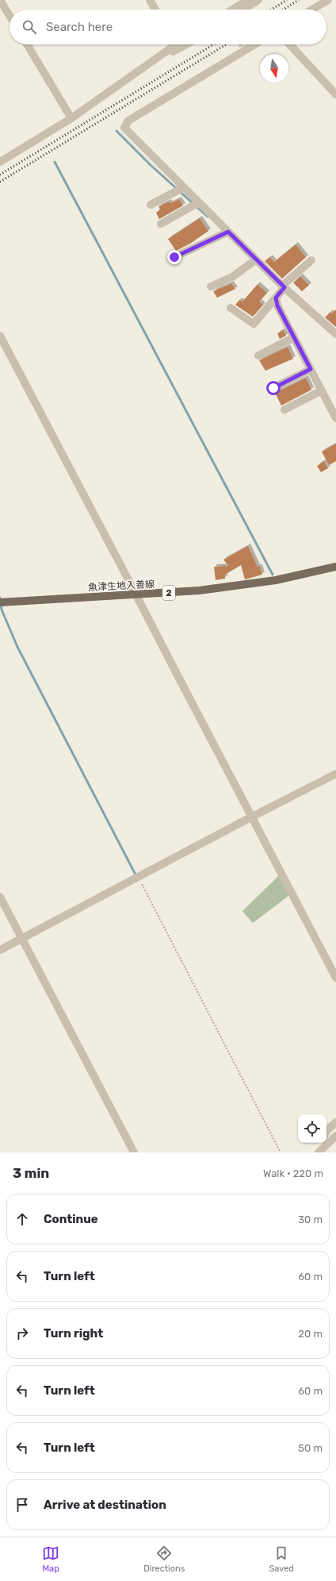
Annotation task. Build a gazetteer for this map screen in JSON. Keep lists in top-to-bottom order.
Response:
{
  "streets": {
    "main road": ["魚津生地入善線", "2"]
  },
  "north": "bottom",
  "page": {
    "search": "Search here",
    "heading": ["3 min", "Walk · 220 m"],
    "list": [
      ["Continue", "30 m"],
      ["Turn left", "60 m"],
      ["Turn right", "20 m"],
      ["Turn left", "60 m"],
      ["Turn left", "50 m"],
      "Arrive at destination"
    ],
    "nav": ["Map", "Directions", "Saved"]
  }
}
